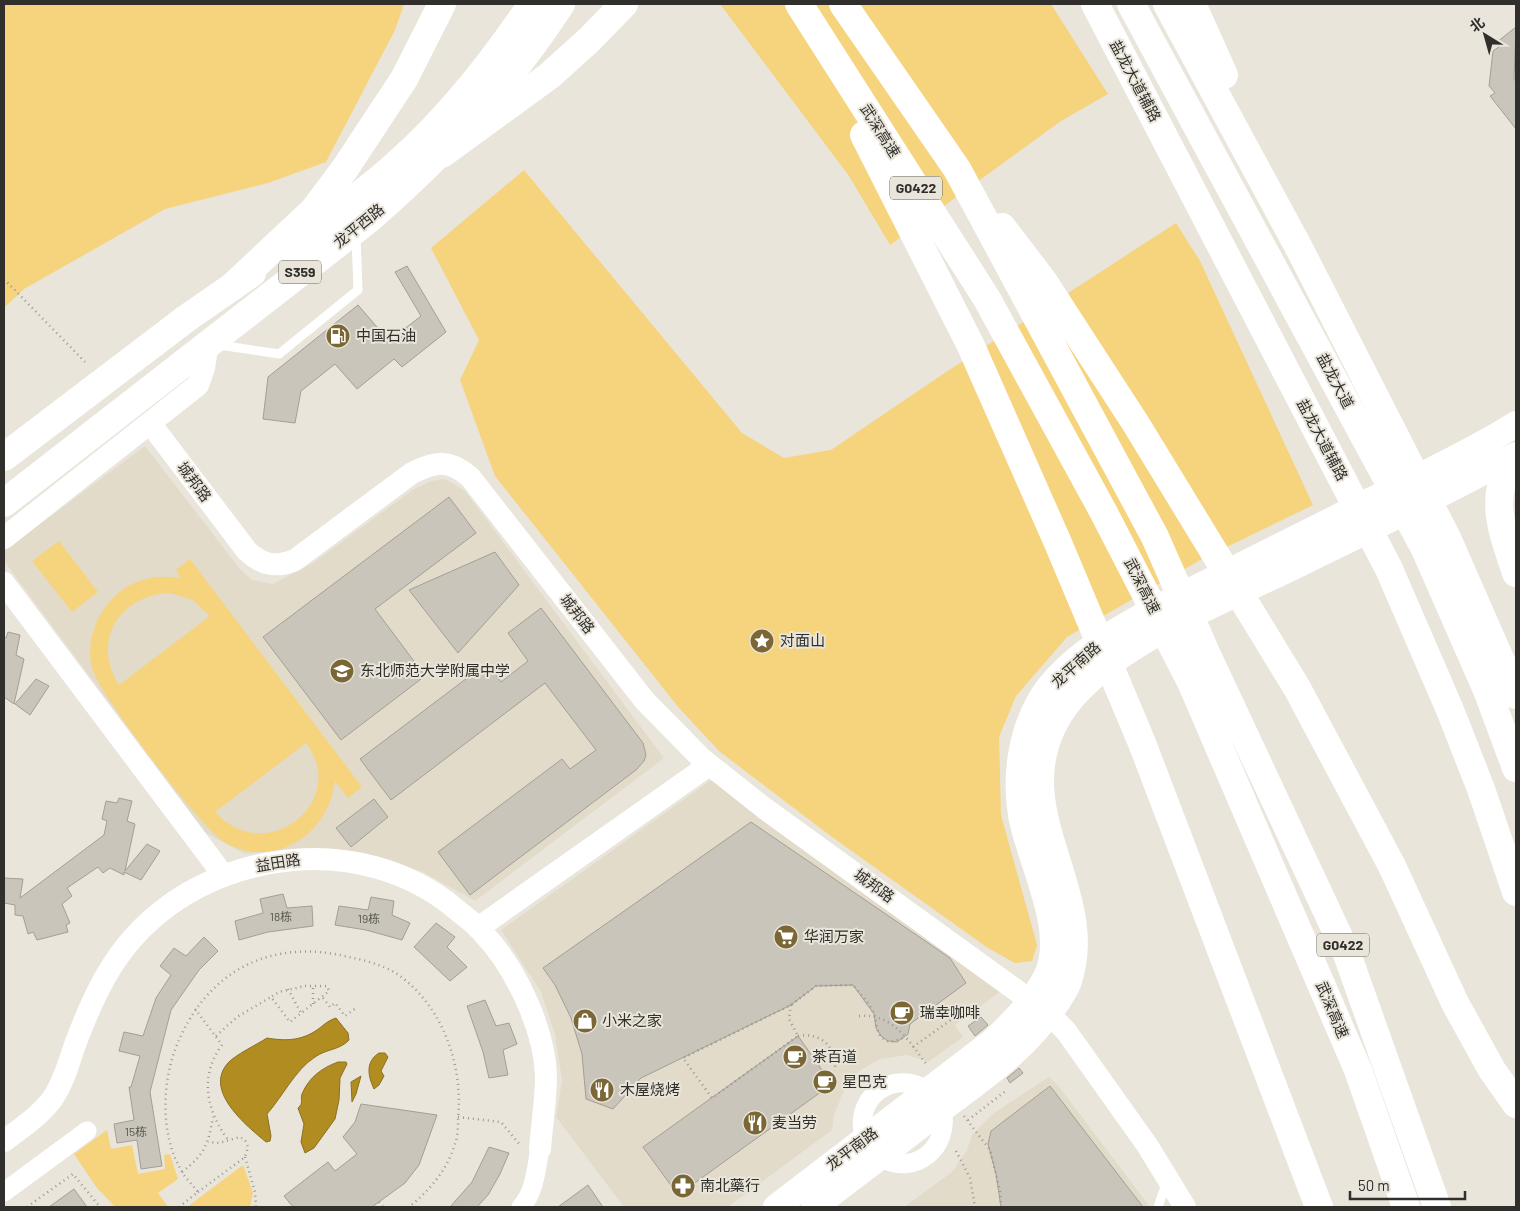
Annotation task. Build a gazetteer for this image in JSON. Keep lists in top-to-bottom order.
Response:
{
  "streets": {
    "main road": [
      "盐龙大道辅路",
      "武深高速",
      "G0422",
      "龙平西路",
      "S359",
      "盐龙大道",
      "龙平南路"
    ],
    "street": ["城邦路", "益田路"]
  },
  "crossings": [
    ["城邦路", "龙平南路"]
  ],
  "places": {
    "fuel station": ["中国石油"],
    "place": ["对面山"],
    "school or university": ["东北师范大学附属中学"],
    "supermarket": ["华润万家"],
    "cafe": ["瑞幸咖啡", "茶百道", "星巴克"],
    "shop": ["小米之家"],
    "restaurant": ["木屋烧烤", "麦当劳"],
    "pharmacy": ["南北藥行"]
  },
  "house_numbers": ["18栋", "19栋", "15栋"],
  "scale_bar": "50 m",
  "north": "top left"
}
